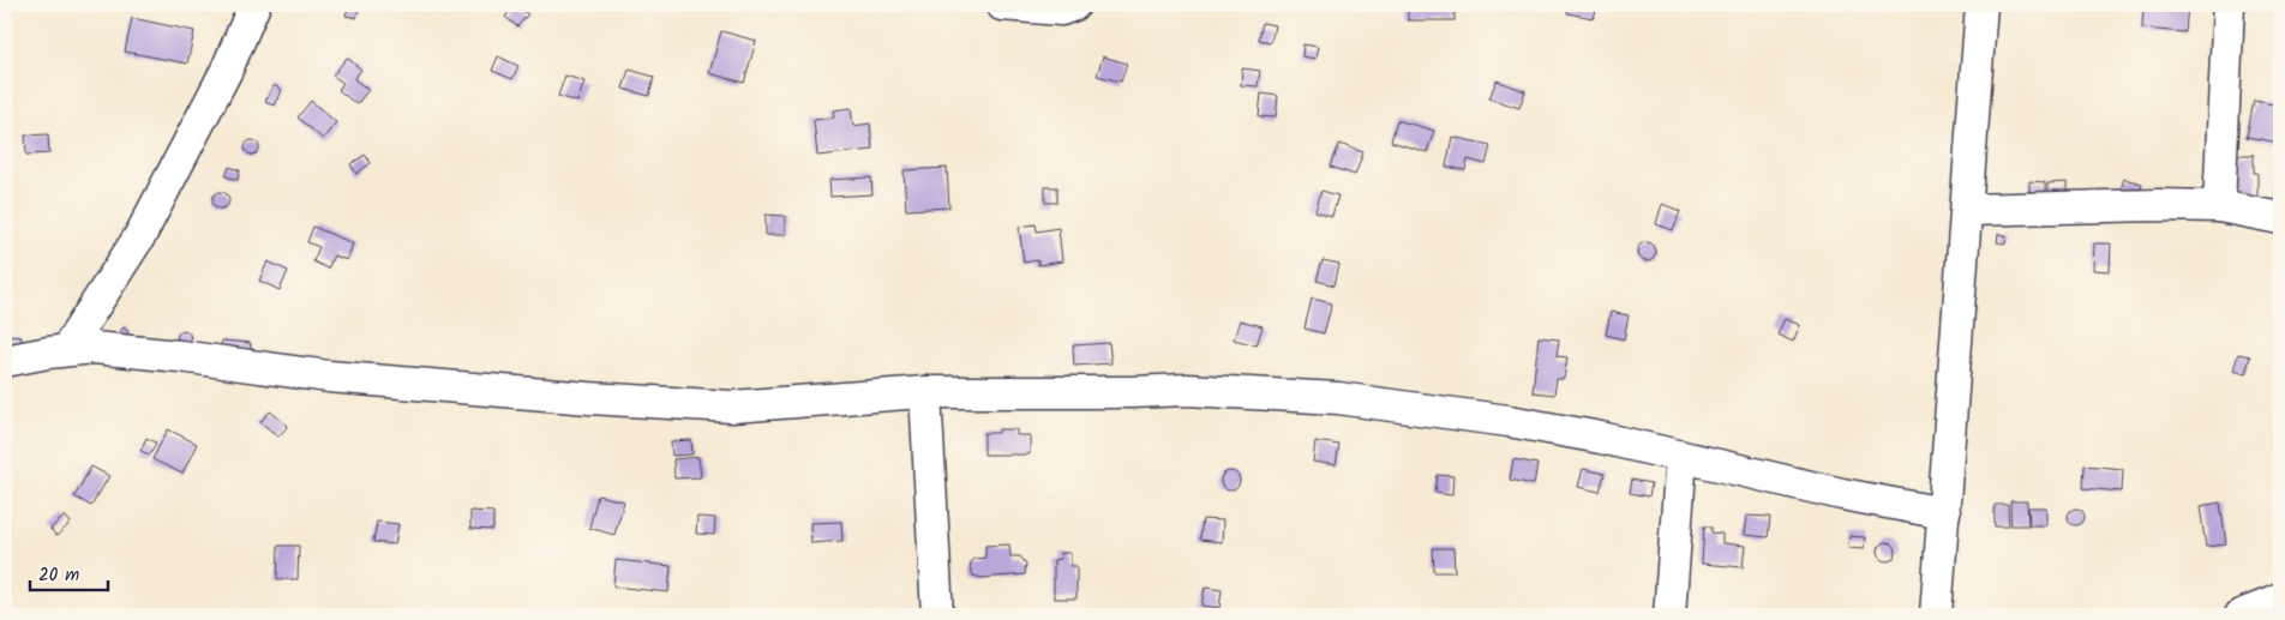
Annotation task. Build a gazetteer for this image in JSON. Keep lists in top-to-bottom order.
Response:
{
  "scale_bar": "20 m"
}
